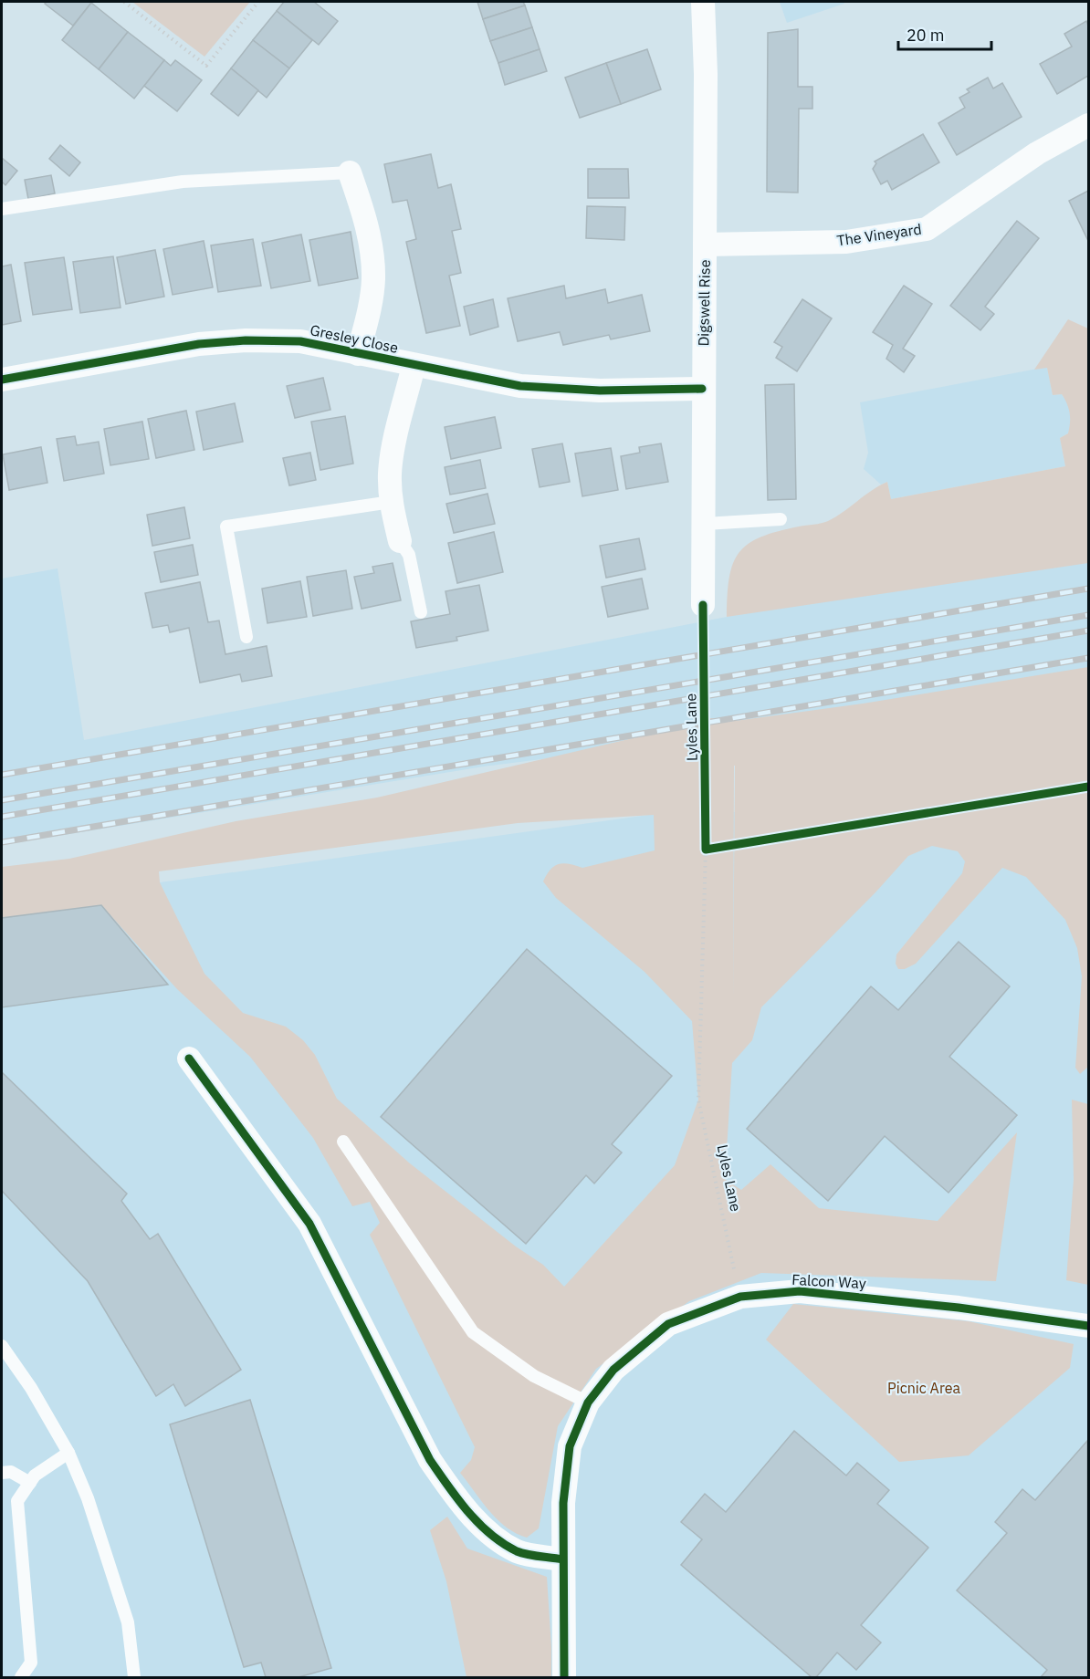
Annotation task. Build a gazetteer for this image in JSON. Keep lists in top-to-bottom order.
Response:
{
  "streets": {
    "street": [
      "The Vineyard",
      "Digswell Rise",
      "Gresley Close",
      "Falcon Way"
    ],
    "cycle path": ["Lyles Lane"]
  },
  "crossings": [
    ["The Vineyard", "Digswell Rise"],
    ["Digswell Rise", "Gresley Close"],
    ["Lyles Lane", "Falcon Way"]
  ],
  "parks": ["Picnic Area"],
  "scale_bar": "20 m"
}
